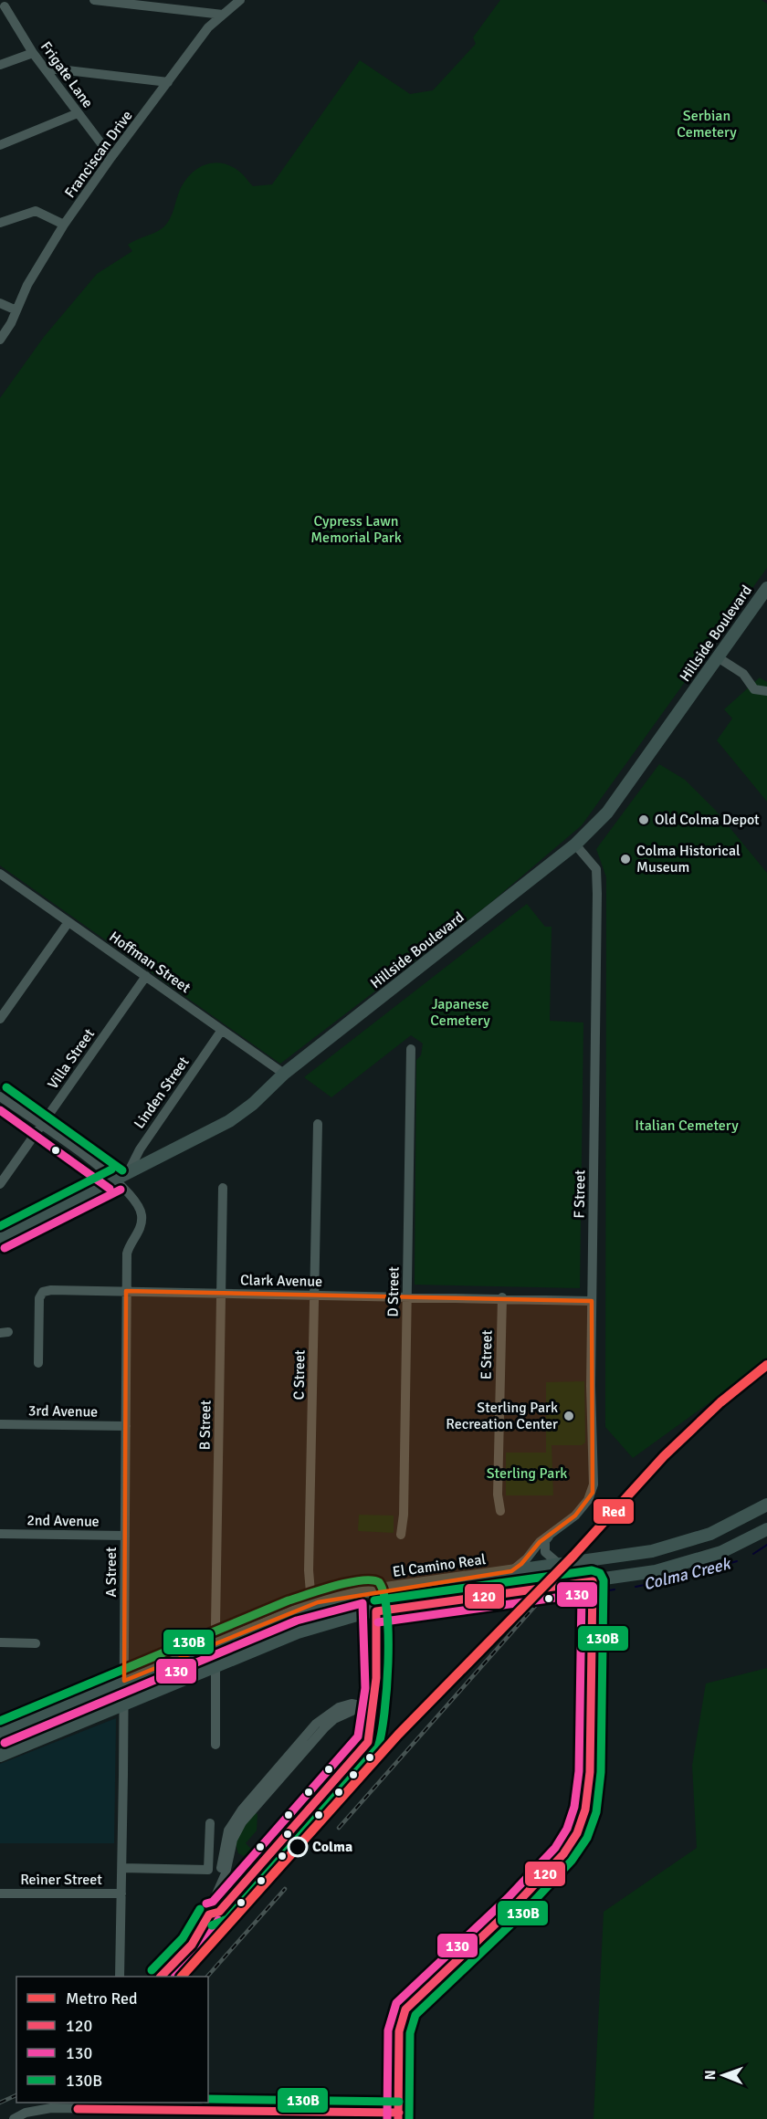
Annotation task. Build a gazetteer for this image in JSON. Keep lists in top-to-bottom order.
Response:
{
  "streets": {
    "main road": ["Hillside Boulevard", "El Camino Real"],
    "street": [
      "Frigate Lane",
      "Franciscan Drive",
      "Hoffman Street",
      "Villa Street",
      "Linden Street",
      "F Street",
      "Clark Avenue",
      "D Street",
      "E Street",
      "C Street",
      "3rd Avenue",
      "B Street",
      "2nd Avenue",
      "A Street",
      "Reiner Street"
    ]
  },
  "crossings": [
    ["Frigate Lane", "Franciscan Drive"],
    ["Hillside Boulevard", "Hoffman Street"],
    ["Hillside Boulevard", "Linden Street"],
    ["Hillside Boulevard", "F Street"],
    ["Hillside Boulevard", "A Street"],
    ["Hoffman Street", "Villa Street"],
    ["Hoffman Street", "Linden Street"],
    ["Villa Street", "A Street"],
    ["F Street", "Clark Avenue"],
    ["F Street", "El Camino Real"],
    ["Clark Avenue", "D Street"],
    ["Clark Avenue", "E Street"],
    ["Clark Avenue", "C Street"],
    ["Clark Avenue", "B Street"],
    ["Clark Avenue", "A Street"],
    ["C Street", "El Camino Real"],
    ["3rd Avenue", "A Street"],
    ["B Street", "El Camino Real"],
    ["2nd Avenue", "A Street"],
    ["El Camino Real", "A Street"],
    ["A Street", "Reiner Street"]
  ],
  "water": ["Colma Creek"],
  "parks": [
    "Serbian Cemetery",
    "Cypress Lawn Memorial Park",
    "Japanese Cemetery",
    "Italian Cemetery",
    "Sterling Park"
  ],
  "places": [
    "Old Colma Depot",
    "Colma Historical Museum",
    "Sterling Park Recreation Center",
    "Colma"
  ],
  "lines": [
    "transit line 130B",
    "transit line 130",
    "metro line Red",
    "transit line 120"
  ],
  "legend": [
    "Metro Red",
    "120",
    "130",
    "130B"
  ],
  "north": "left"
}
